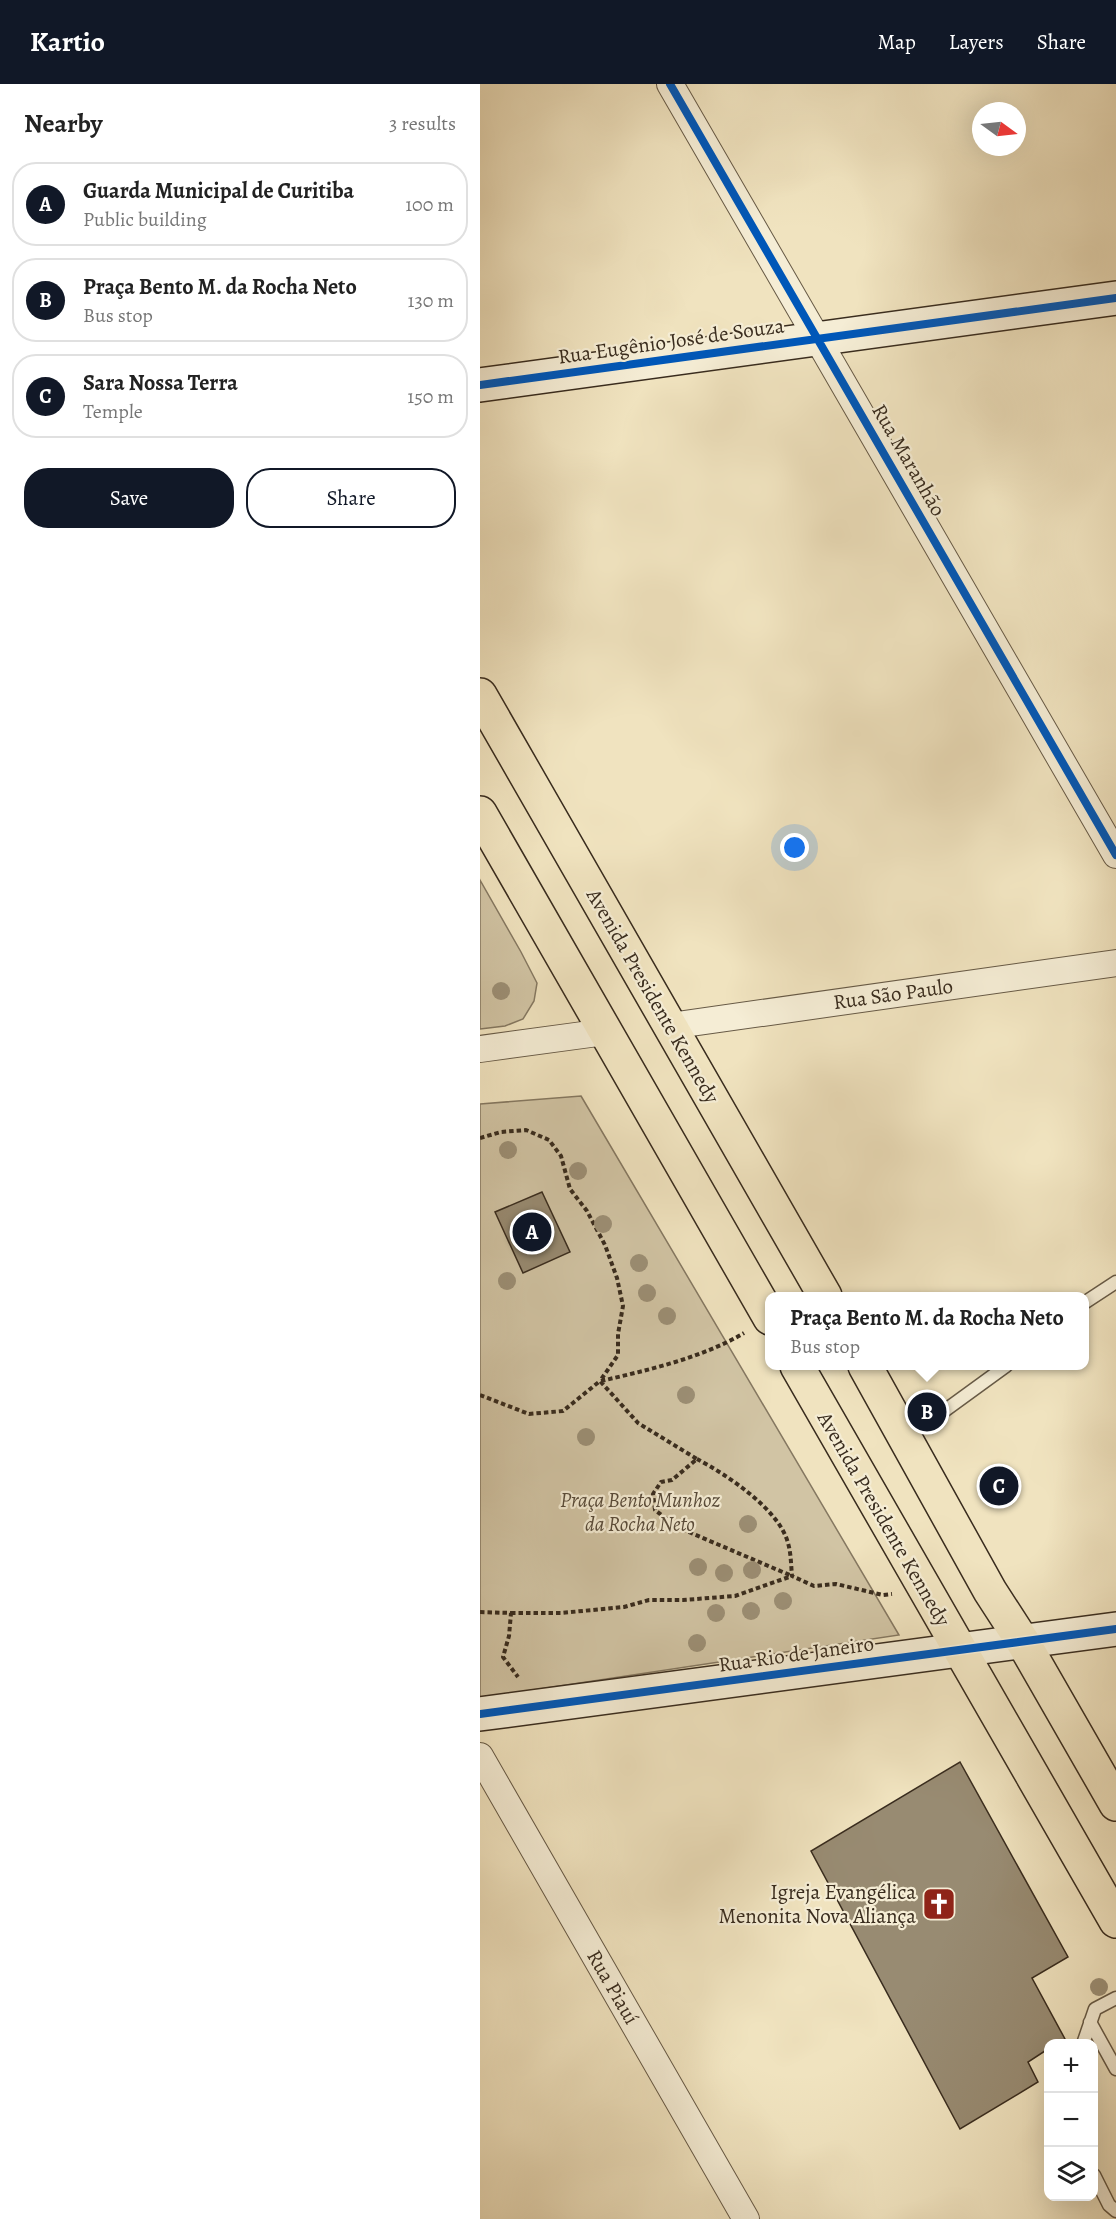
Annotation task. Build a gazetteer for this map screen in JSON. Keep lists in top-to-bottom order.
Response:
{
  "streets": {
    "main road": ["Avenida Presidente Kennedy"],
    "street": [
      "Rua Eugênio José de Souza",
      "Rua Maranhão",
      "Rua São Paulo",
      "Rua Rio de Janeiro",
      "Rua Piauí"
    ]
  },
  "crossings": [
    ["Rua Eugênio José de Souza", "Rua Maranhão"],
    ["Rua São Paulo", "Avenida Presidente Kennedy"],
    ["Avenida Presidente Kennedy", "Rua Rio de Janeiro"]
  ],
  "parks": ["Praça Bento Munhoz da Rocha Neto"],
  "places": {
    "church": ["Igreja Evangélica Menonita Nova Aliança"]
  },
  "north": "right",
  "page": {
    "header": "Kartio",
    "nav": ["Map", "Layers", "Share"],
    "heading": ["Nearby", "3 results"],
    "list": [
      {
        "mark": "A",
        "name": "Guarda Municipal de Curitiba",
        "note": "Public building",
        "value": "100 m"
      },
      {
        "mark": "B",
        "name": "Praça Bento M. da Rocha Neto",
        "note": "Bus stop",
        "value": "130 m"
      },
      {
        "mark": "C",
        "name": "Sara Nossa Terra",
        "note": "Temple",
        "value": "150 m"
      }
    ],
    "buttons": ["Save", "Share"],
    "pins": ["A", "B", "C"],
    "popup": ["Praça Bento M. da Rocha Neto", "Bus stop"],
    "map_buttons": ["+", "−"]
  }
}
